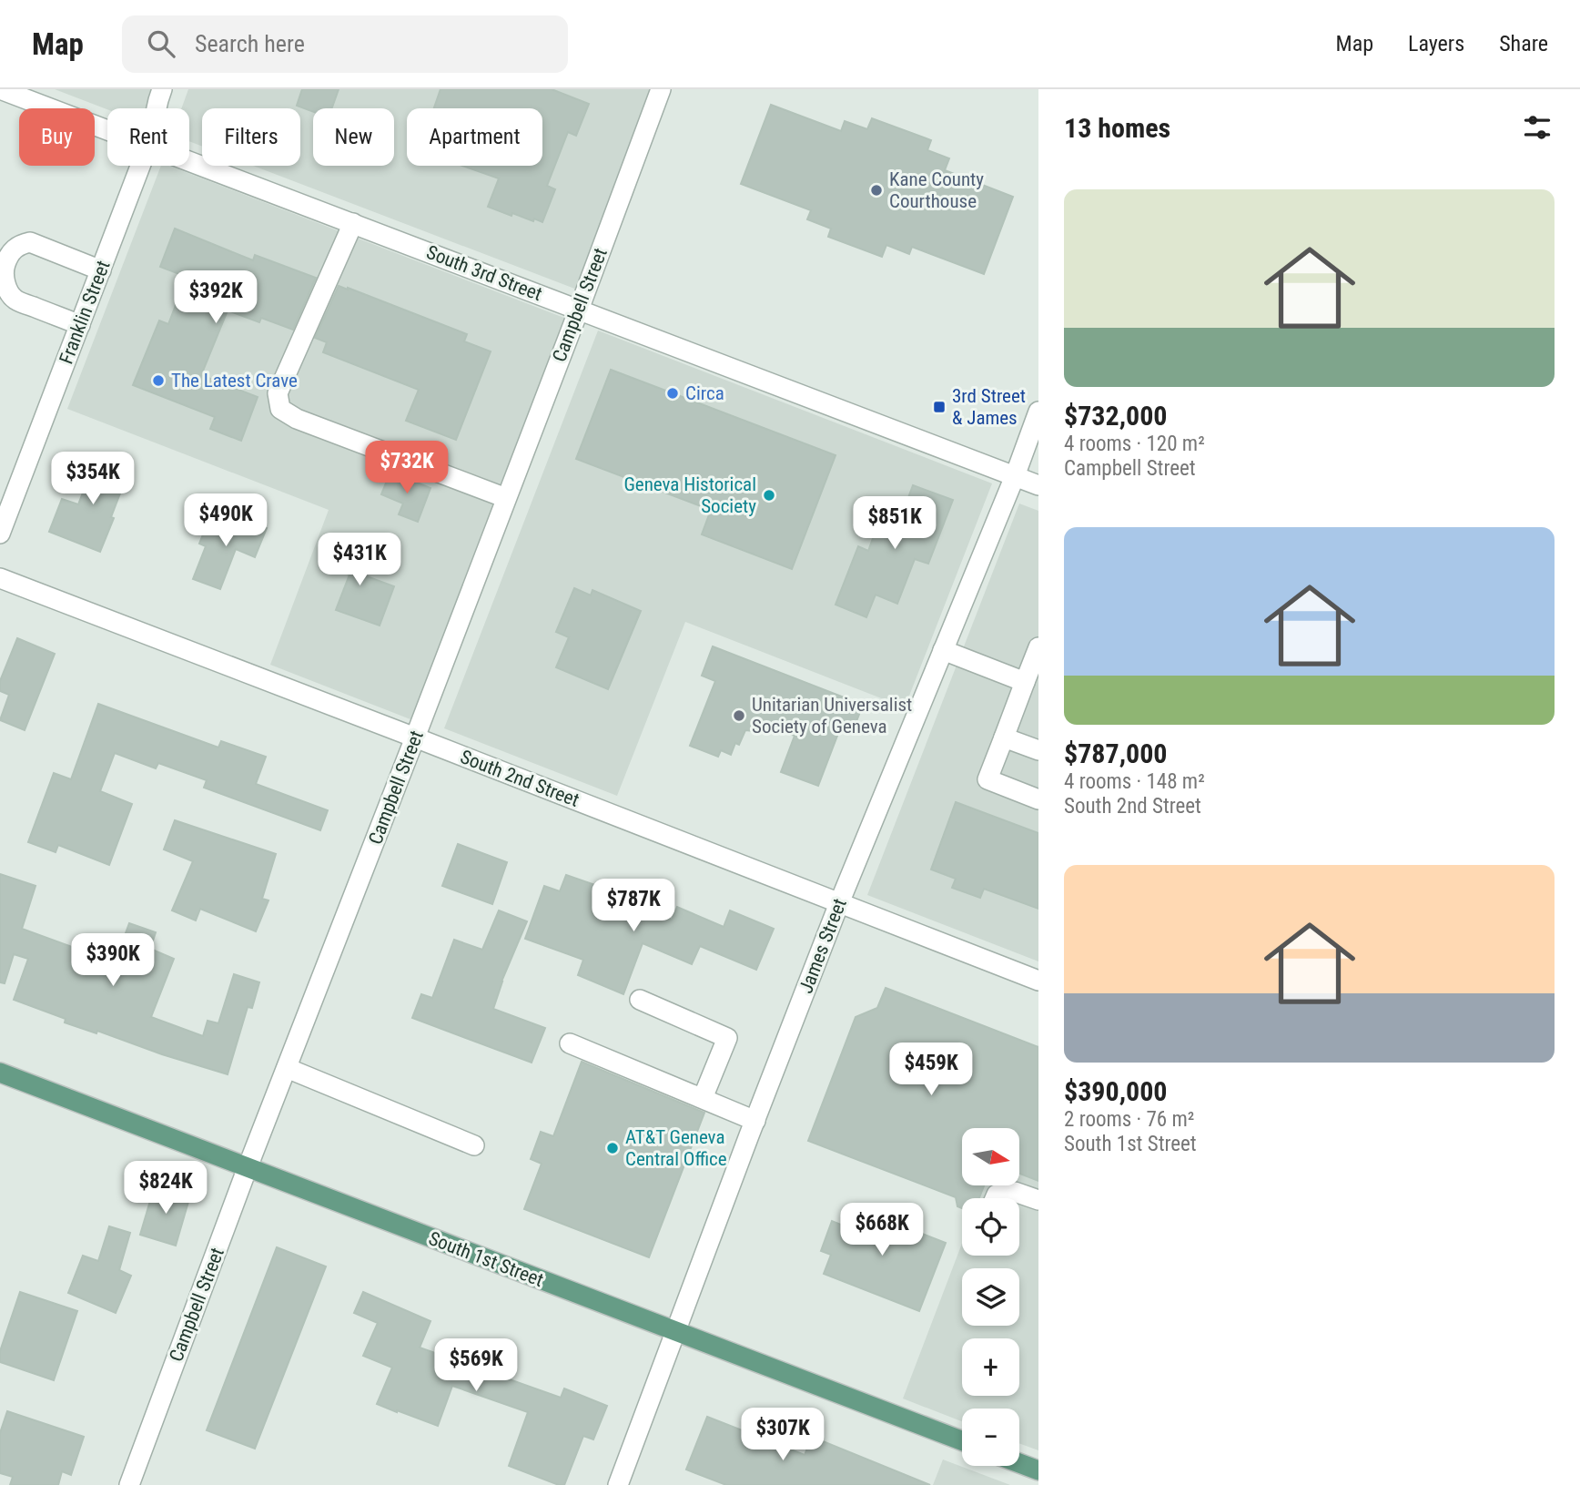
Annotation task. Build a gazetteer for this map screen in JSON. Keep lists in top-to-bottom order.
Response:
{
  "streets": {
    "main road": ["South 1st Street"],
    "street": [
      "South 3rd Street",
      "Campbell Street",
      "Franklin Street",
      "South 2nd Street",
      "James Street"
    ]
  },
  "crossings": [
    ["South 3rd Street", "Campbell Street"],
    ["South 3rd Street", "James Street"],
    ["Campbell Street", "South 2nd Street"],
    ["Campbell Street", "South 1st Street"],
    ["South 2nd Street", "James Street"],
    ["James Street", "South 1st Street"]
  ],
  "places": {
    "other": [
      "Kane County Courthouse",
      "The Latest Crave",
      "Circa",
      "Geneva Historical Society",
      "Unitarian Universalist Society of Geneva",
      "AT&T Geneva Central Office"
    ],
    "transit": ["3rd Street & James"]
  },
  "north": "right",
  "page": {
    "header": "Map",
    "search": "Search here",
    "nav": ["Map", "Layers", "Share"],
    "heading": "13 homes",
    "chip": [
      "Buy",
      "Rent",
      "Filters",
      "New",
      "Apartment"
    ],
    "list": [
      {
        "name": "$732,000",
        "note": "4 rooms · 120 m² · Campbell Street"
      },
      {
        "name": "$787,000",
        "note": "4 rooms · 148 m² · South 2nd Street"
      },
      {
        "name": "$390,000",
        "note": "2 rooms · 76 m² · South 1st Street"
      }
    ],
    "price": [
      "$392K",
      "$732K",
      "$354K",
      "$490K",
      "$851K",
      "$431K",
      "$787K",
      "$390K",
      "$459K",
      "$824K",
      "$668K",
      "$569K",
      "$307K"
    ],
    "map_buttons": ["+", "−"]
  }
}
